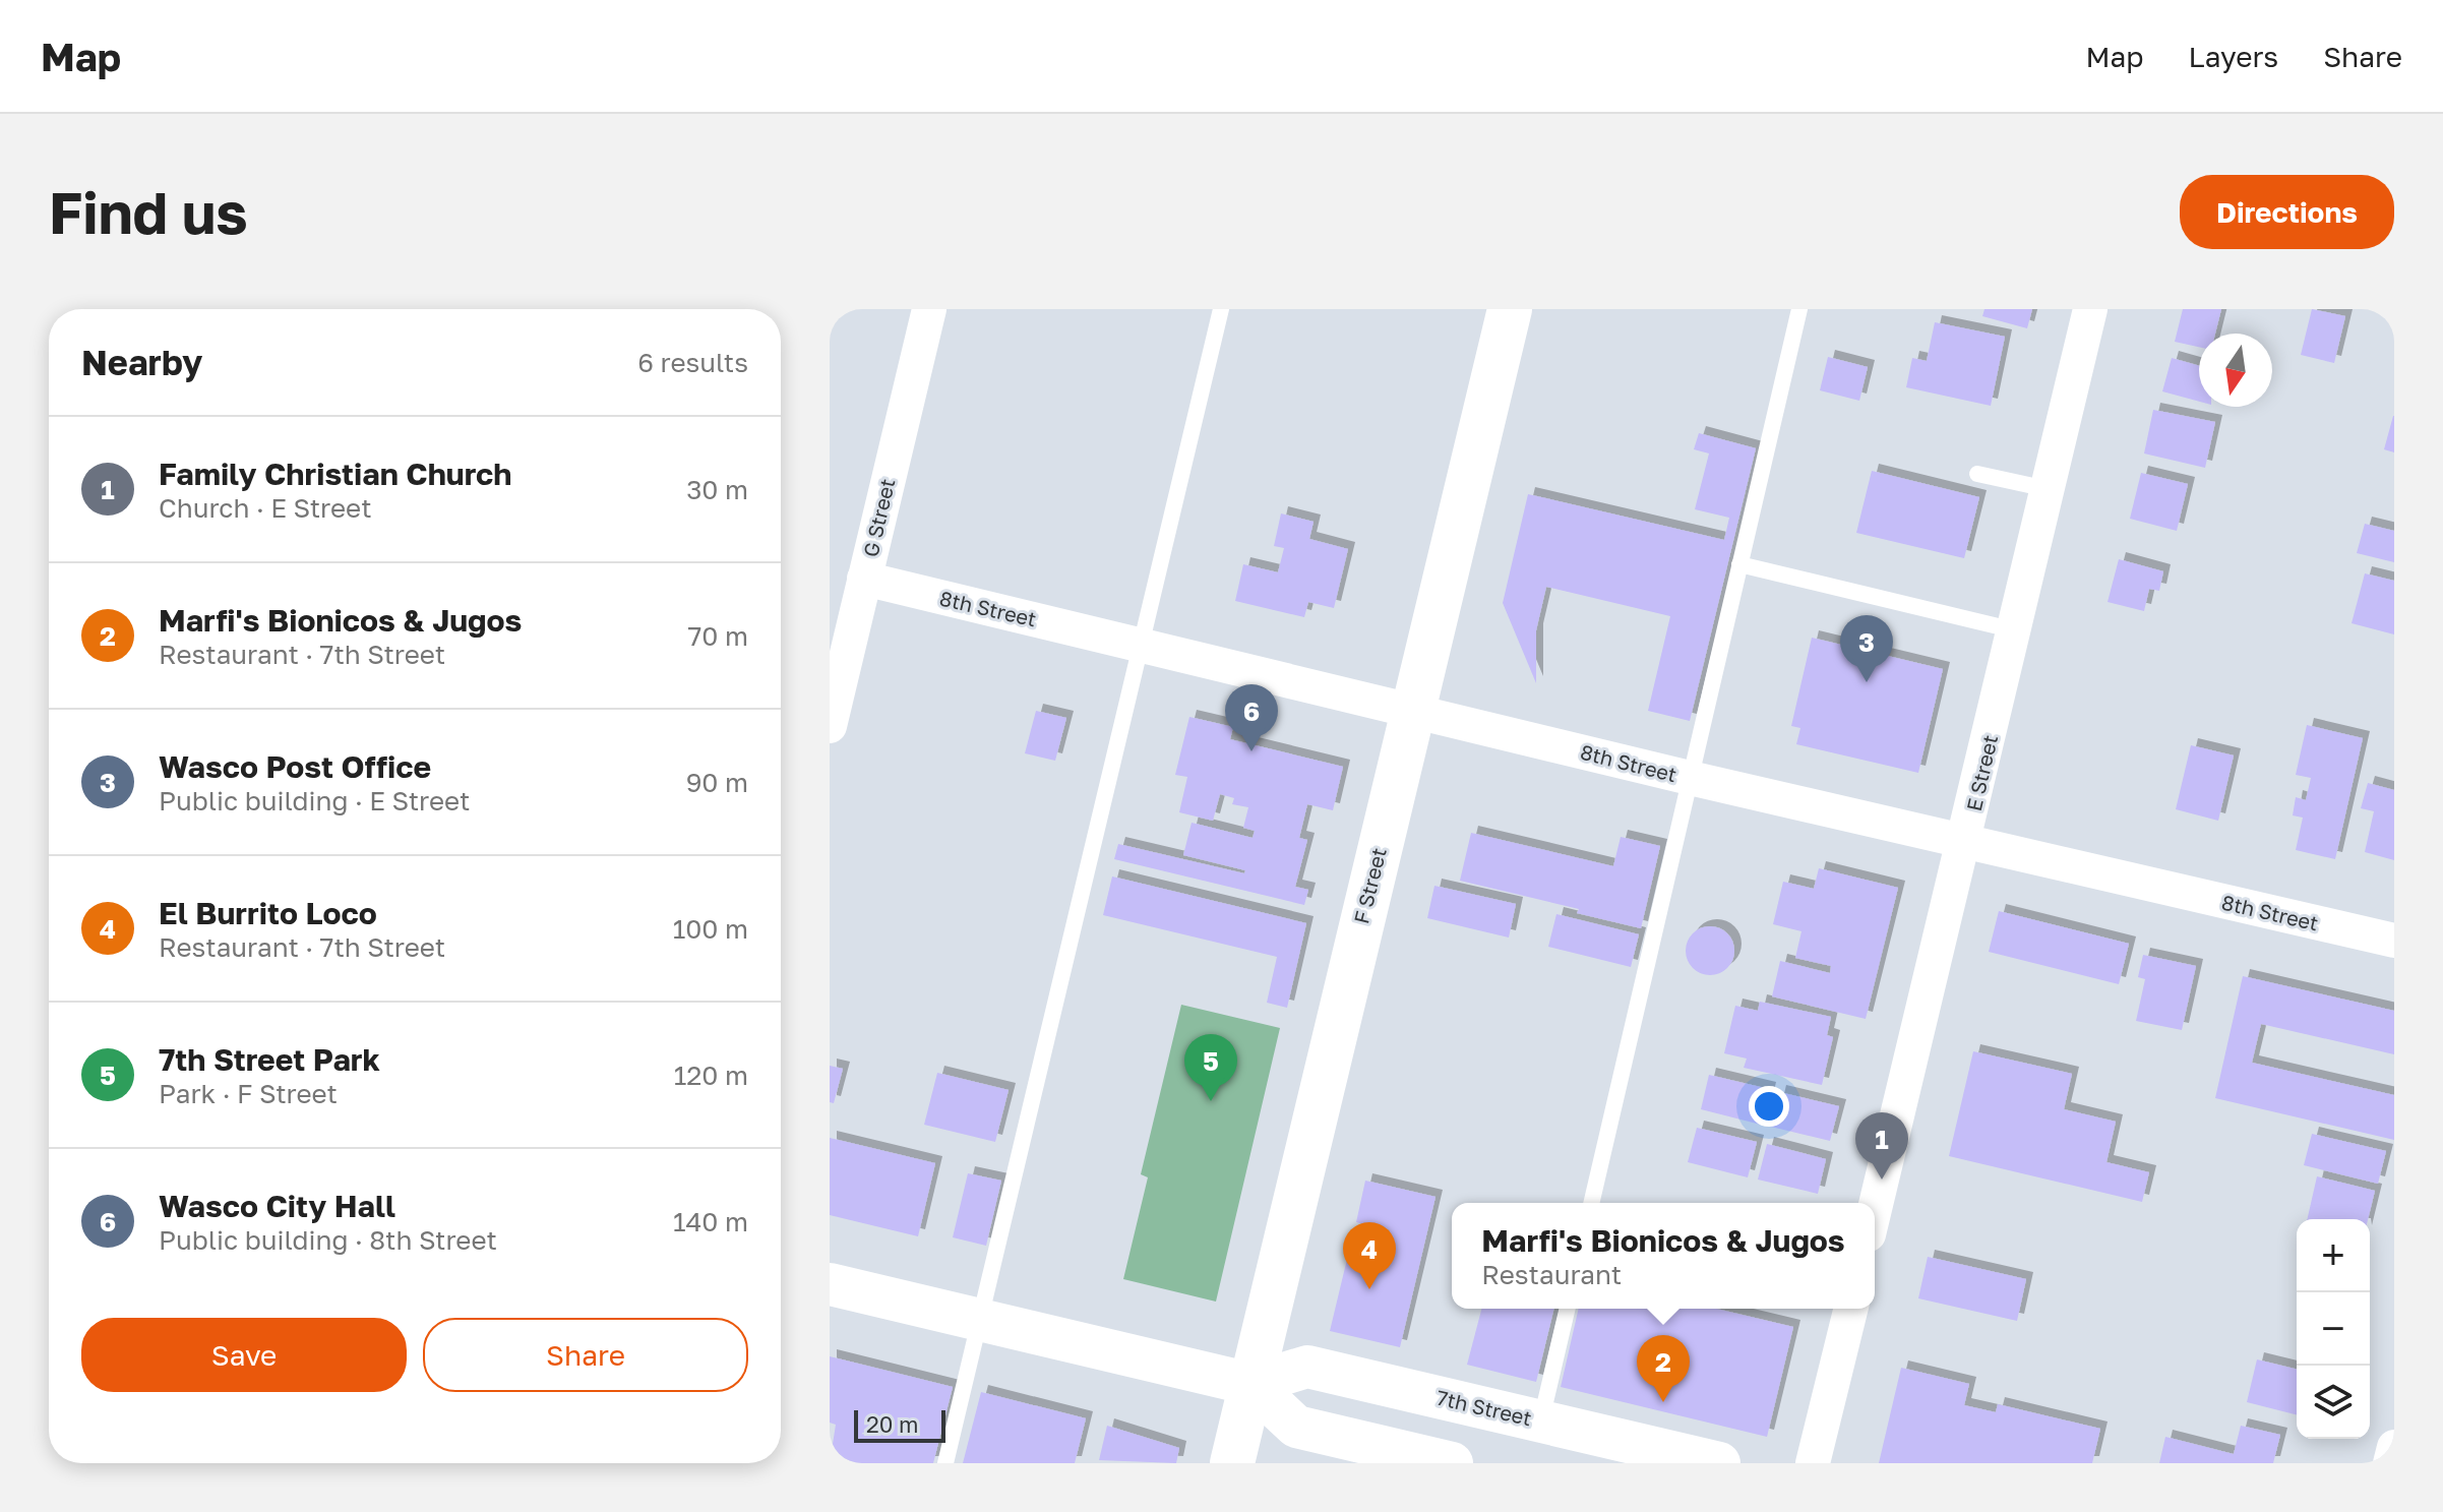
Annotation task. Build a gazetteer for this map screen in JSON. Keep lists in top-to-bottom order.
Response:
{
  "streets": {
    "main road": ["F Street"],
    "street": [
      "G Street",
      "8th Street",
      "E Street",
      "7th Street"
    ]
  },
  "crossings": [
    ["G Street", "8th Street"],
    ["8th Street", "E Street"],
    ["8th Street", "F Street"],
    ["F Street", "7th Street"]
  ],
  "scale_bar": "20 m",
  "north": "bottom",
  "page": {
    "header": "Map",
    "nav": ["Map", "Layers", "Share"],
    "buttons": [
      "Directions",
      ["Save", "Share"]
    ],
    "title": "Find us",
    "heading": ["Nearby", "6 results"],
    "list": [
      {
        "mark": "1",
        "name": "Family Christian Church",
        "note": "Church · E Street",
        "value": "30 m"
      },
      {
        "mark": "2",
        "name": "Marfi's Bionicos & Jugos",
        "note": "Restaurant · 7th Street",
        "value": "70 m"
      },
      {
        "mark": "3",
        "name": "Wasco Post Office",
        "note": "Public building · E Street",
        "value": "90 m"
      },
      {
        "mark": "4",
        "name": "El Burrito Loco",
        "note": "Restaurant · 7th Street",
        "value": "100 m"
      },
      {
        "mark": "5",
        "name": "7th Street Park",
        "note": "Park · F Street",
        "value": "120 m"
      },
      {
        "mark": "6",
        "name": "Wasco City Hall",
        "note": "Public building · 8th Street",
        "value": "140 m"
      }
    ],
    "pins": [
      "3",
      "6",
      "5",
      "1",
      "4",
      "2"
    ],
    "popup": ["Marfi's Bionicos & Jugos", "Restaurant"],
    "map_buttons": ["+", "−"],
    "scale": "20 m"
  }
}
